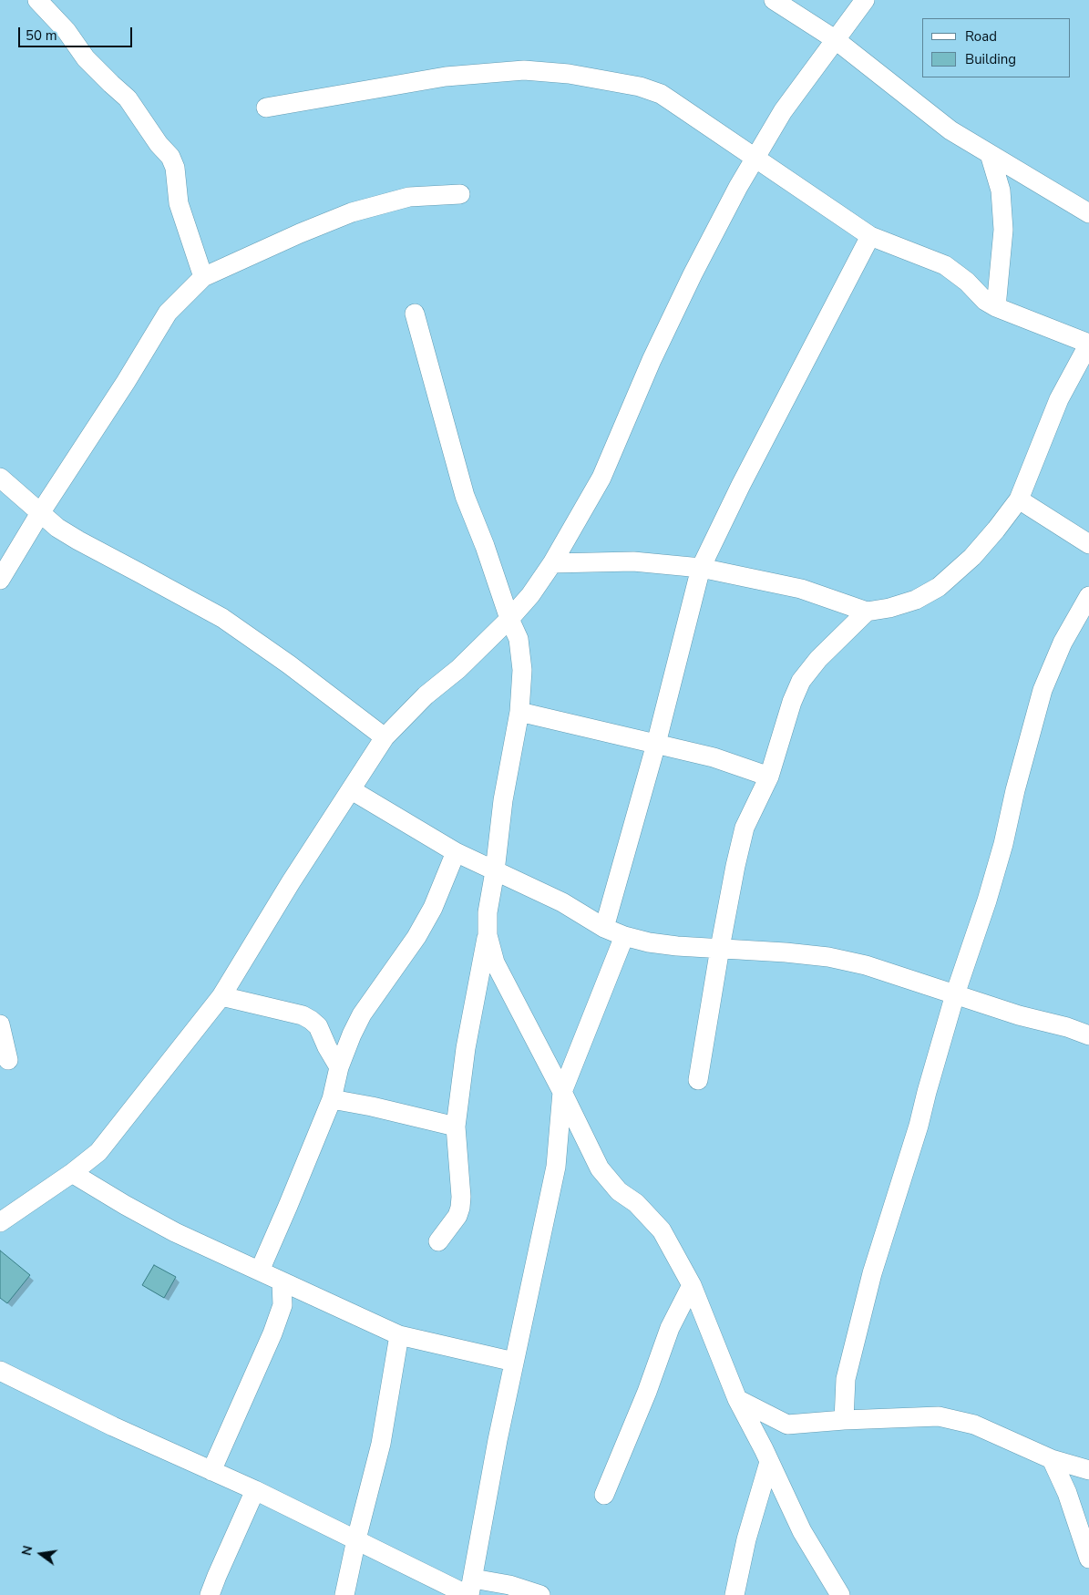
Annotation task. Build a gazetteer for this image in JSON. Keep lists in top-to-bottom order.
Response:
{
  "legend": ["Road", "Building"],
  "scale_bar": "50 m",
  "north": "left"
}
